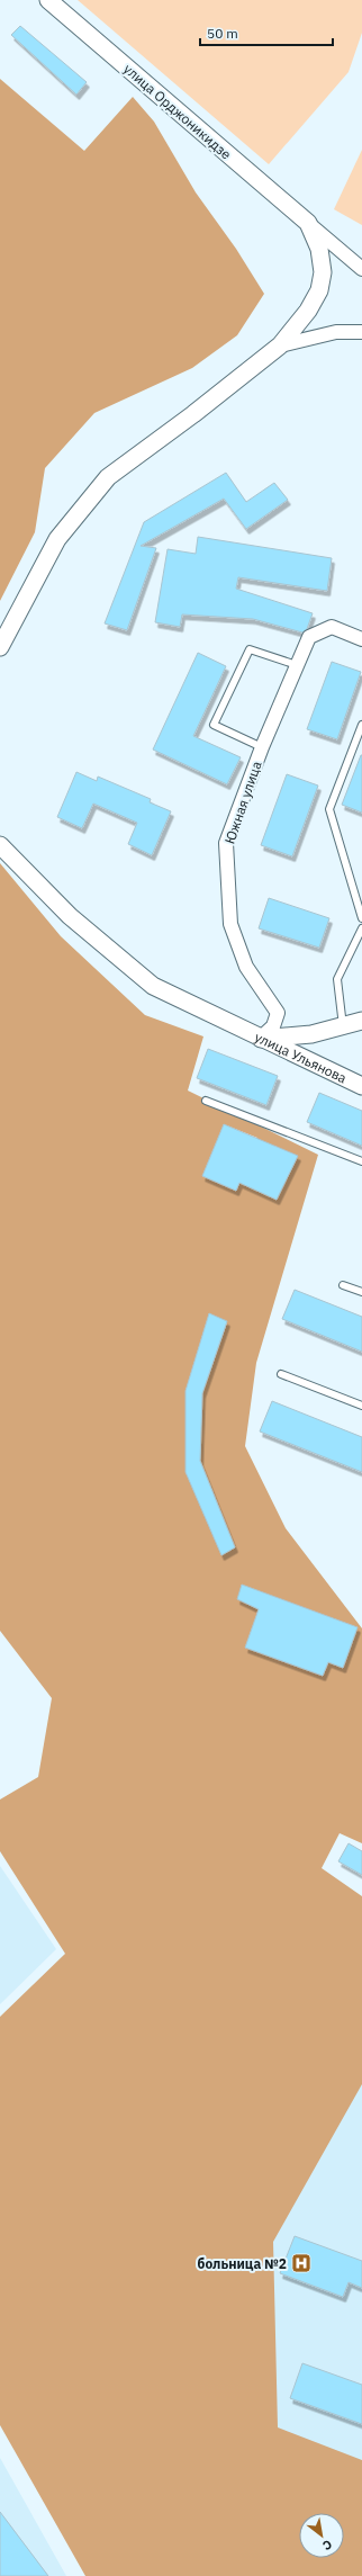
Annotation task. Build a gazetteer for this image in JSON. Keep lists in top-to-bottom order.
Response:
{
  "streets": {
    "street": ["улица Орджоникидзе", "Южная улица", "улица Ульянова"]
  },
  "crossings": [
    ["Южная улица", "улица Ульянова"]
  ],
  "places": {
    "hospital": ["больница №2"]
  },
  "scale_bar": "50 m",
  "north": "bottom right"
}
